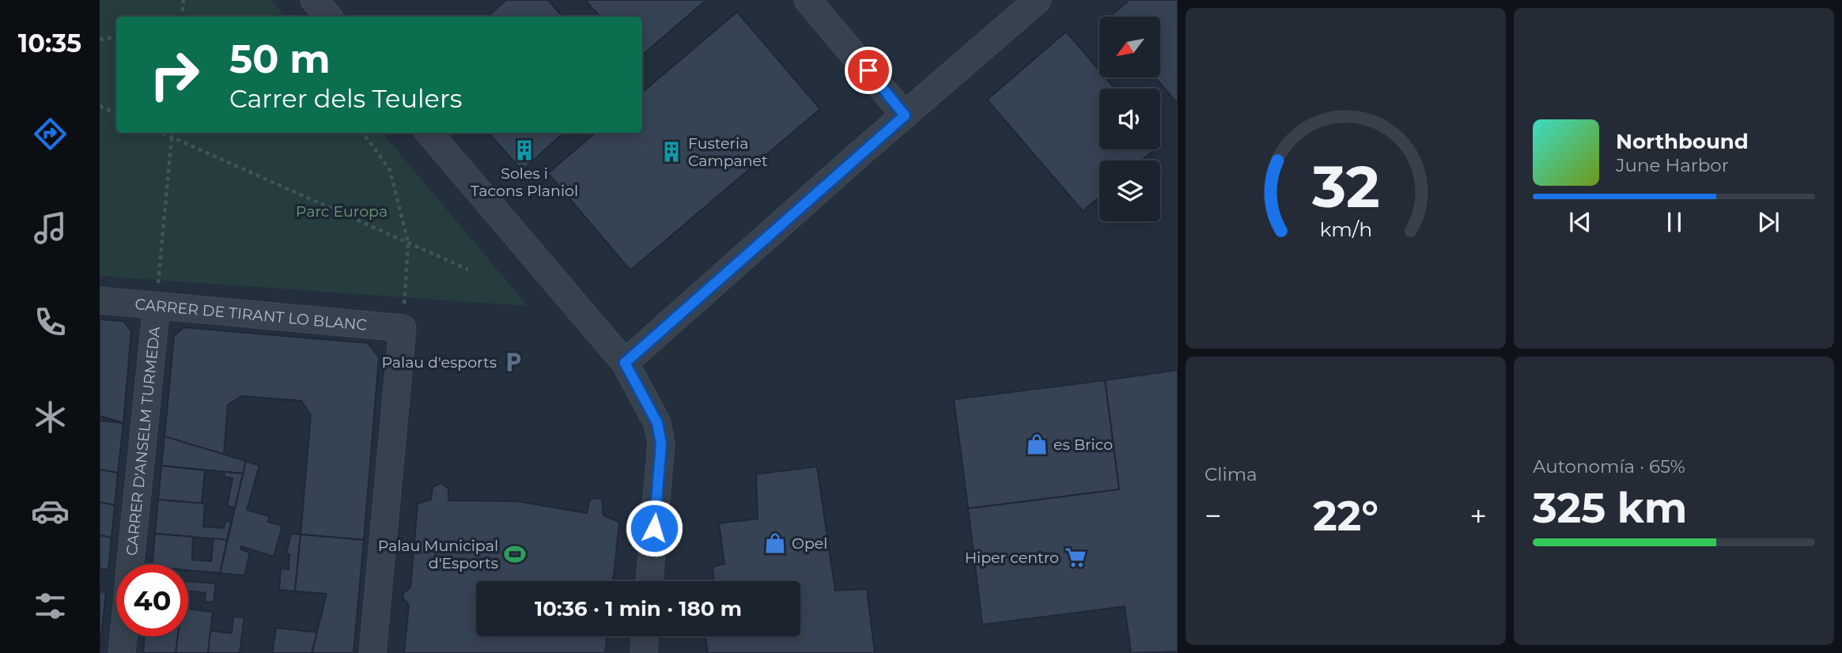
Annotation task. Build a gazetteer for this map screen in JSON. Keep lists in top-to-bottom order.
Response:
{
  "streets": {
    "street": ["CARRER DE TIRANT LO BLANC", "CARRER D'ANSELM TURMEDA"]
  },
  "crossings": [
    ["CARRER DE TIRANT LO BLANC", "CARRER D'ANSELM TURMEDA"]
  ],
  "parks": ["Parc Europa"],
  "places": {
    "building": ["Soles i Tacons Planiol", "Fusteria Campanet"],
    "parking": ["Palau d'esports"],
    "shop": ["es Brico", "Opel"],
    "sports": ["Palau Municipal d'Esports"],
    "supermarket": ["Hiper centro"]
  },
  "north": "bottom left",
  "page": {
    "tabs": "10:35",
    "turn": ["50 m", "Carrer dels Teulers"],
    "song": ["Northbound", "June Harbor"],
    "tile": [
      "Clima",
      ["Autonomía · 65%", "325 km"]
    ],
    "heat": ["−", "22°", "+"],
    "limit": "40",
    "trip": "10:36 · 1 min · 180 m",
    "gauge": ["32", "km/h"]
  }
}
